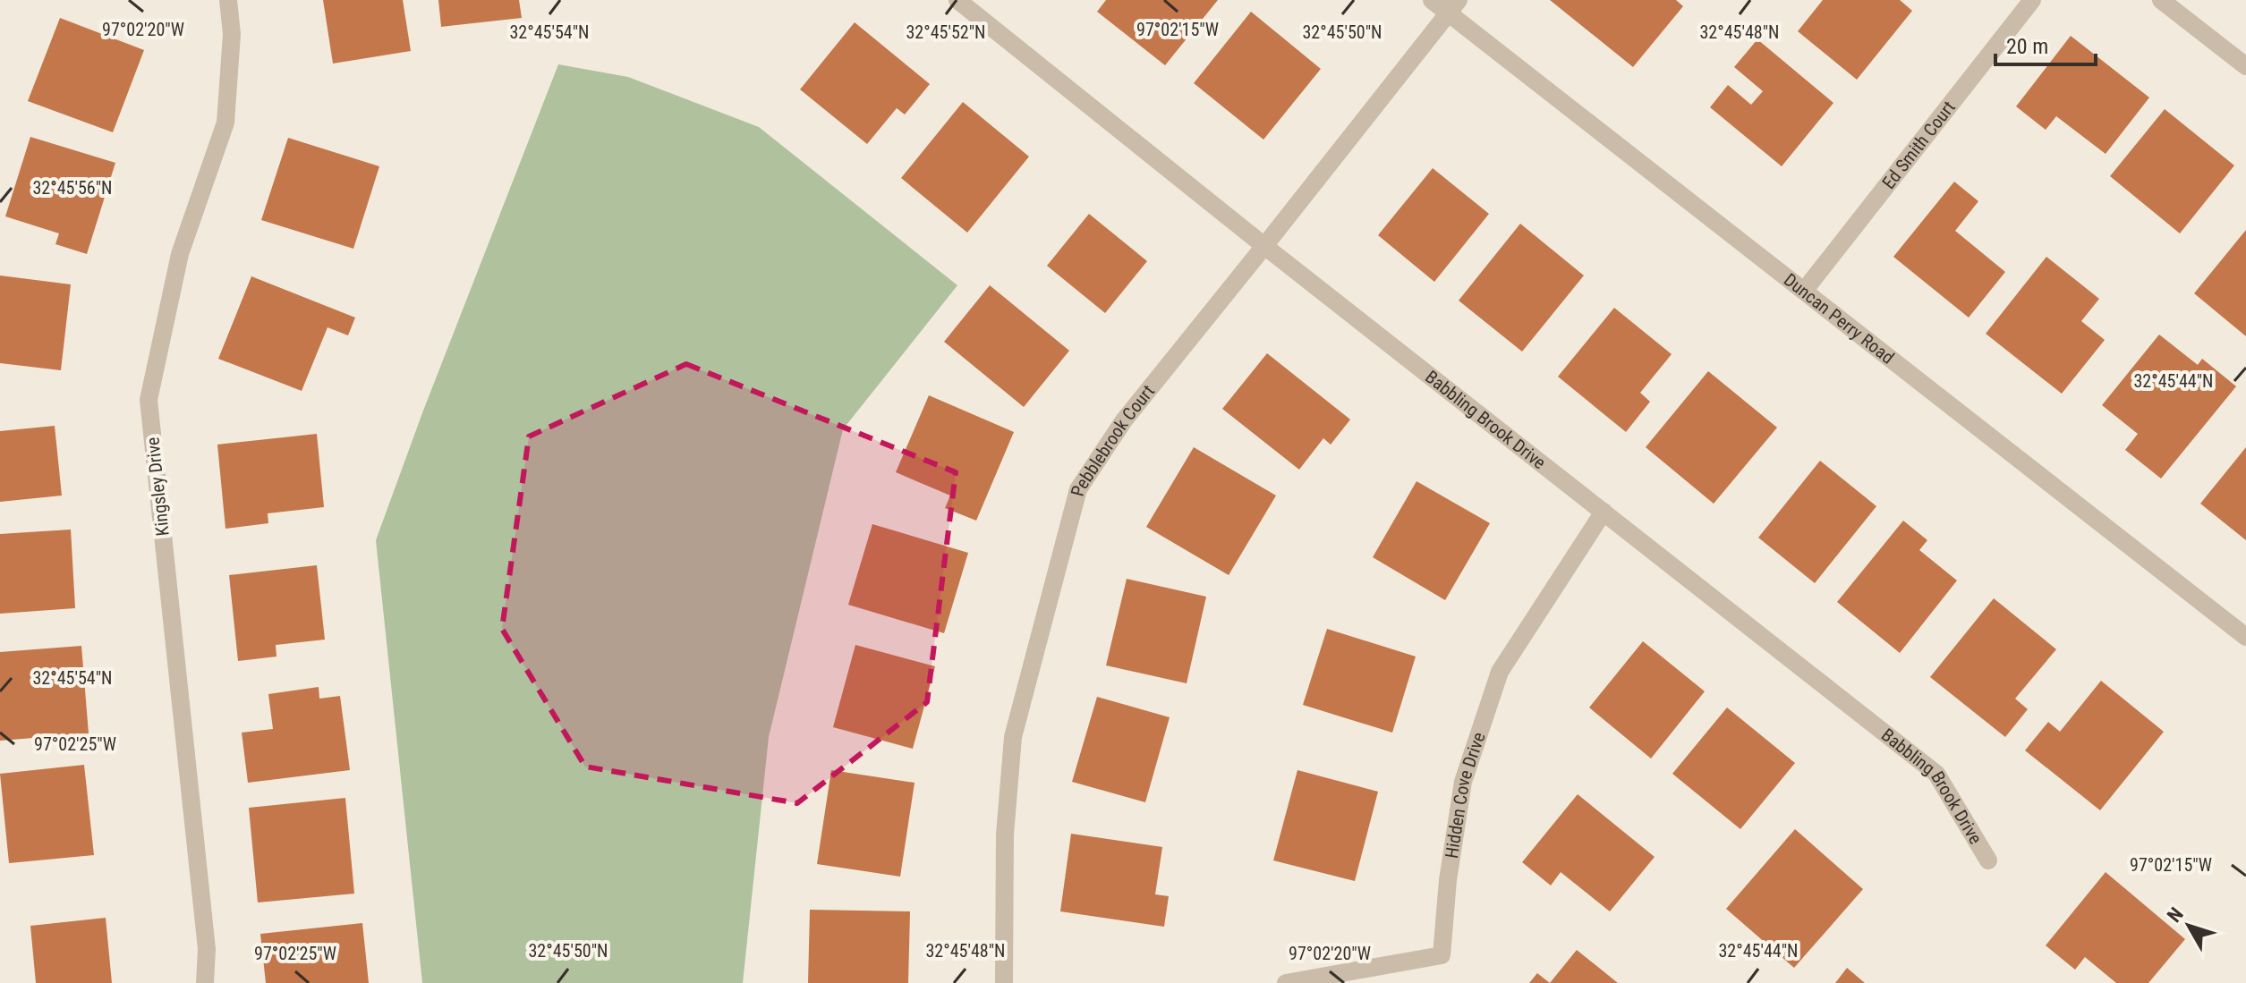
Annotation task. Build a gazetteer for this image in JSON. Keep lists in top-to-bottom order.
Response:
{
  "streets": {
    "street": [
      "Ed Smith Court",
      "Duncan Perry Road",
      "Babbling Brook Drive",
      "Pebblebrook Court",
      "Kingsley Drive",
      "Hidden Cove Drive"
    ]
  },
  "crossings": [
    ["Ed Smith Court", "Duncan Perry Road"],
    ["Duncan Perry Road", "Pebblebrook Court"],
    ["Babbling Brook Drive", "Pebblebrook Court"],
    ["Babbling Brook Drive", "Hidden Cove Drive"]
  ],
  "scale_bar": "20 m",
  "north": "top left",
  "coordinates": [
    "97°02'20\"W",
    "97°02'15\"W",
    "32°45'54\"N",
    "32°45'52\"N",
    "32°45'50\"N",
    "32°45'48\"N",
    "32°45'56\"N",
    "32°45'44\"N",
    "97°02'25\"W"
  ]
}
